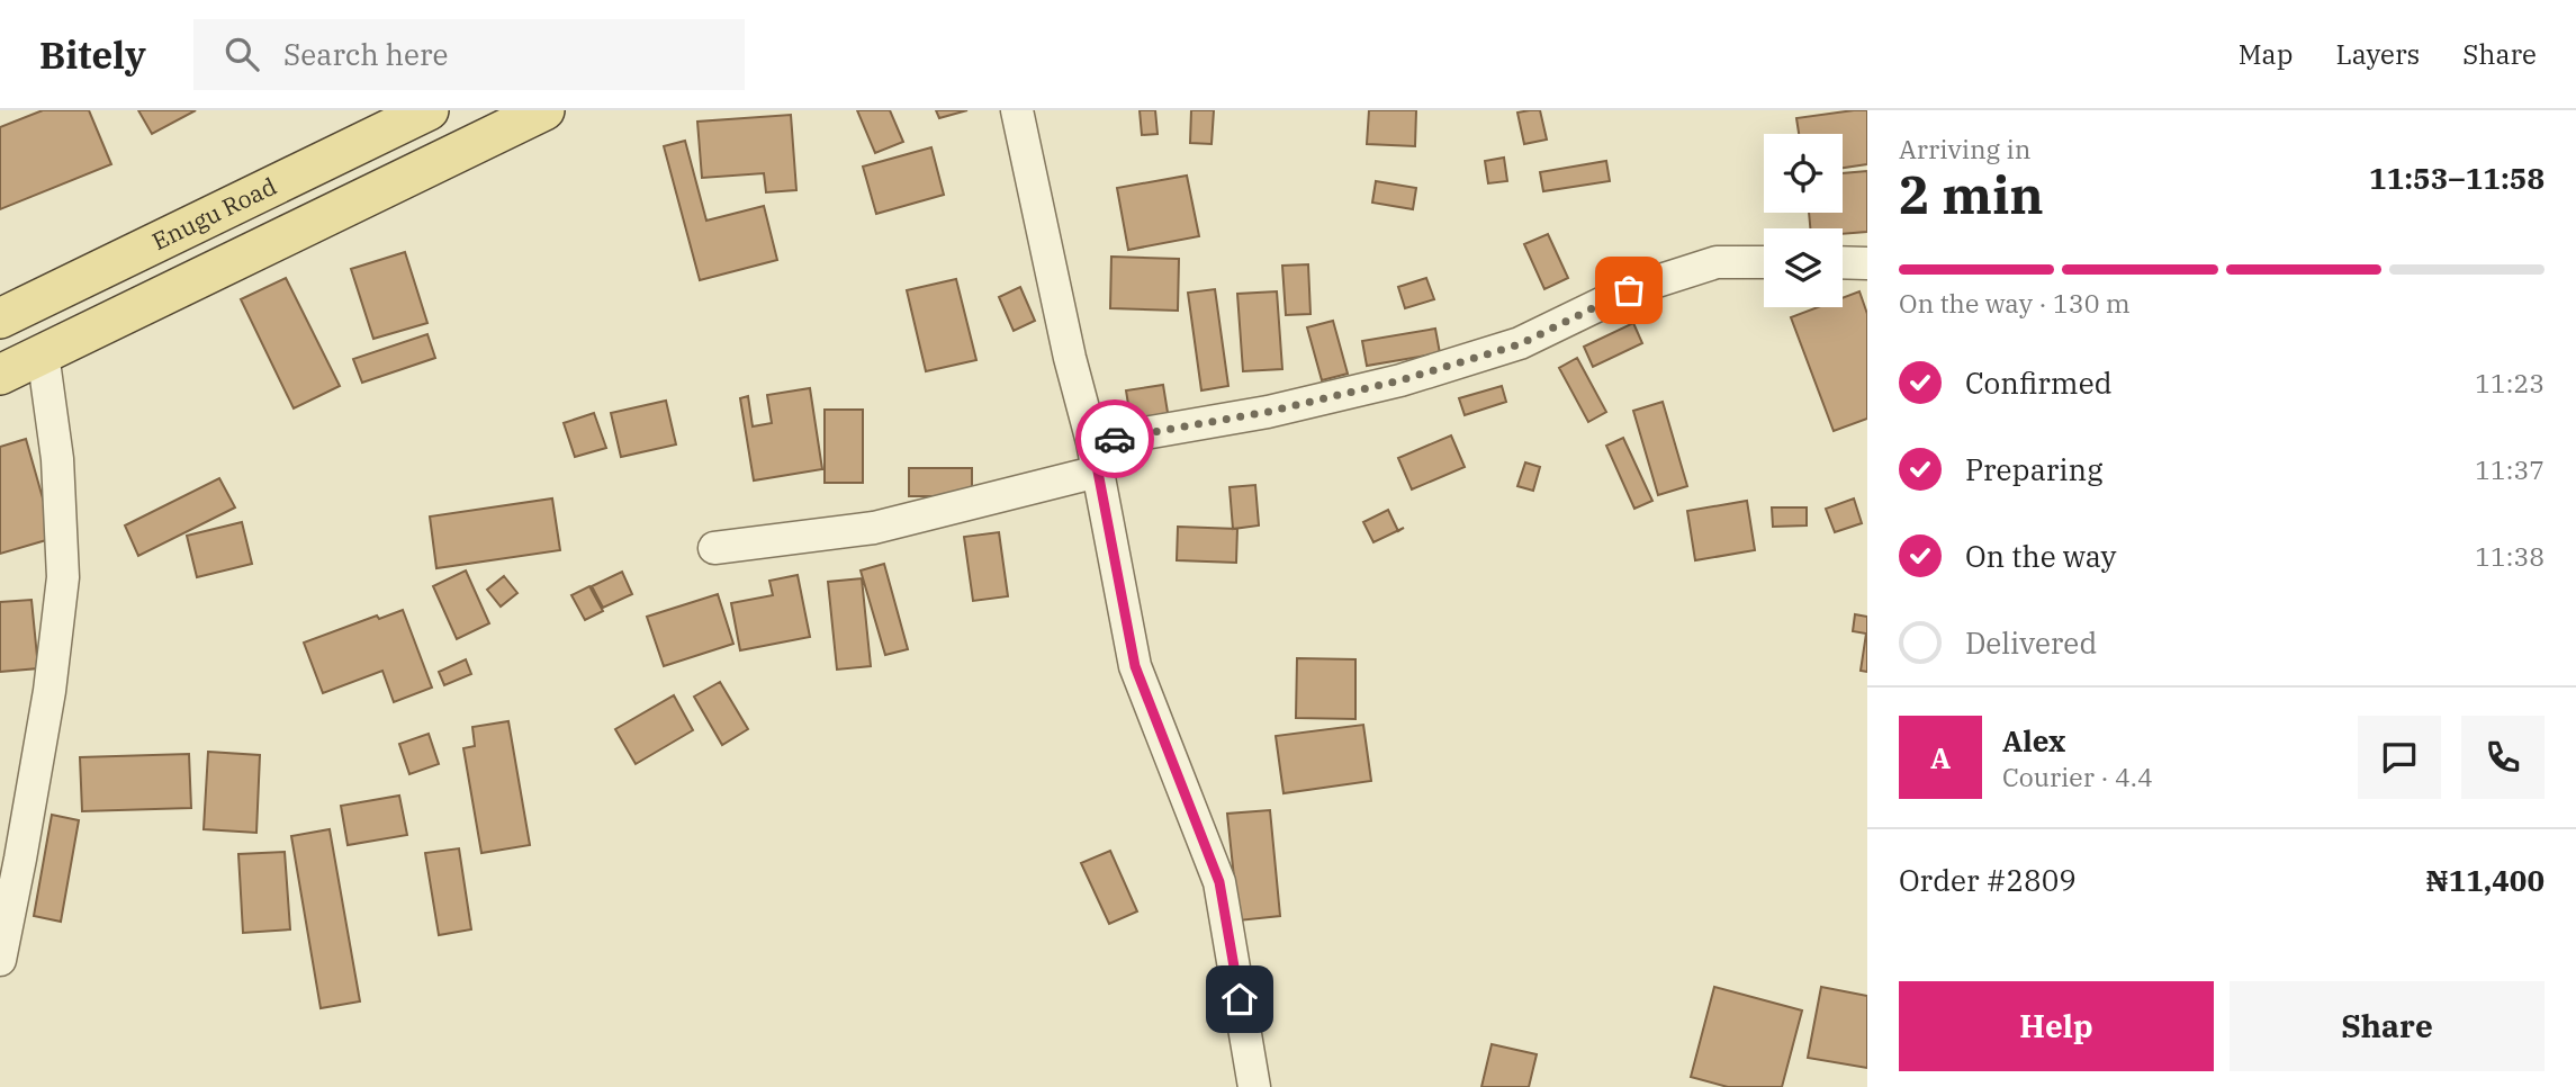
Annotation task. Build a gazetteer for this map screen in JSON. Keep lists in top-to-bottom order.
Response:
{
  "streets": {
    "main road": ["Enugu Road"]
  },
  "page": {
    "header": "Bitely",
    "search": "Search here",
    "nav": ["Map", "Layers", "Share"],
    "heading": ["2 min", "Arriving in", "11:53–11:58"],
    "panel": [
      "Alex",
      "Courier · 4.4",
      "Order #2809",
      "₦11,400"
    ],
    "bar": "On the way · 130 m",
    "list": [
      ["Confirmed", "11:23"],
      ["Preparing", "11:37"],
      ["On the way", "11:38"],
      "Delivered"
    ],
    "round": "A",
    "buttons": ["Help", "Share"]
  }
}
